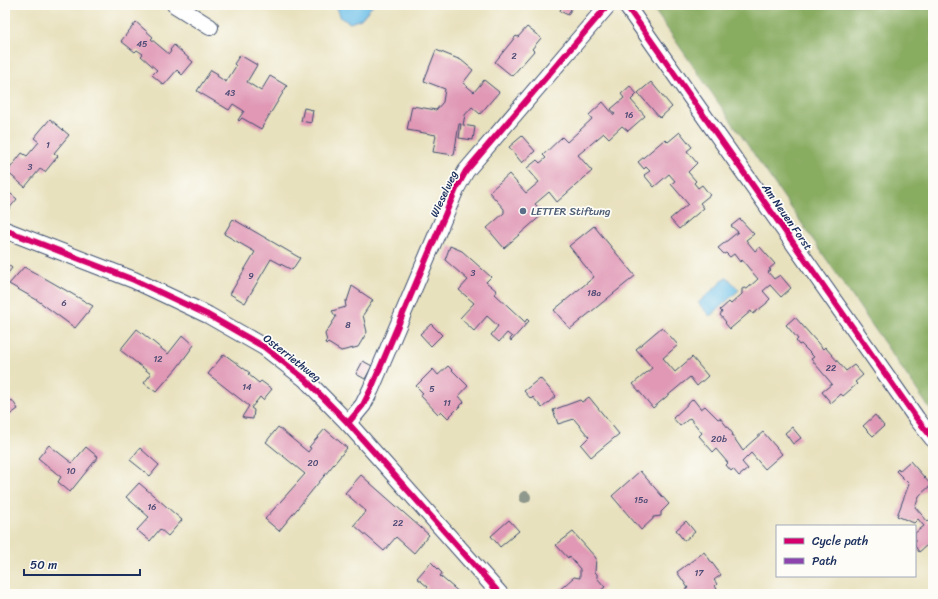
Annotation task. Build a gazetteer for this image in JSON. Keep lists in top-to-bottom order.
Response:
{
  "streets": {
    "street": ["Wieselweg", "Am Neuen Forst", "Osterriethweg"]
  },
  "crossings": [
    ["Wieselweg", "Osterriethweg"]
  ],
  "places": ["LETTER Stiftung"],
  "house_numbers": [
    "45",
    "2",
    "43",
    "16",
    "1",
    "3",
    "3",
    "9",
    "18a",
    "6",
    "8",
    "12",
    "22",
    "14",
    "5",
    "11",
    "20b",
    "20",
    "10",
    "15a",
    "16",
    "22",
    "17"
  ],
  "legend": ["Cycle path", "Path"],
  "scale_bar": "50 m"
}
